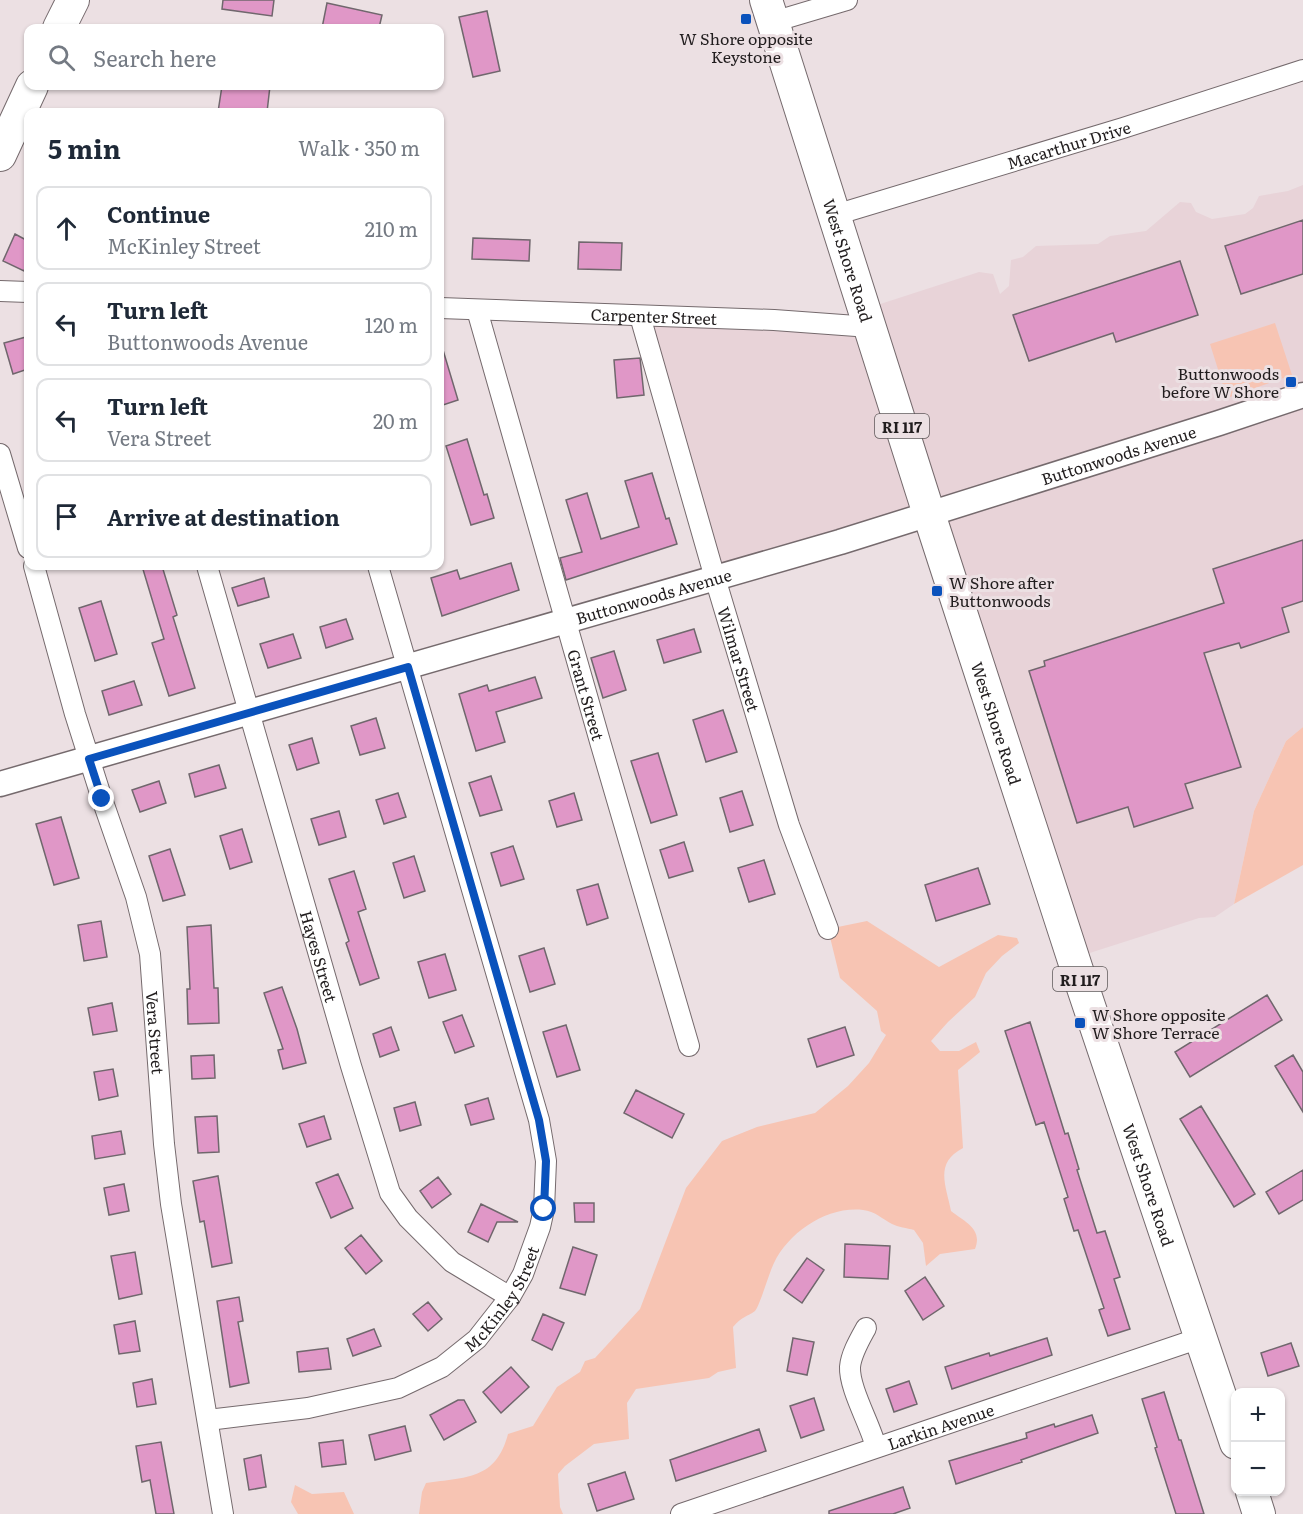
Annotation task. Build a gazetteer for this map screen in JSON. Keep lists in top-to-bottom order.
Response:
{
  "streets": {
    "main road": ["West Shore Road", "RI 117"],
    "street": [
      "Macarthur Drive",
      "Carpenter Street",
      "Buttonwoods Avenue",
      "Wilmar Street",
      "Grant Street",
      "Hayes Street",
      "Vera Street",
      "McKinley Street",
      "Larkin Avenue"
    ]
  },
  "crossings": [
    ["Macarthur Drive", "West Shore Road"],
    ["West Shore Road", "Carpenter Street"],
    ["West Shore Road", "Buttonwoods Avenue"],
    ["West Shore Road", "Larkin Avenue"],
    ["Carpenter Street", "Wilmar Street"],
    ["Carpenter Street", "Grant Street"],
    ["Buttonwoods Avenue", "Wilmar Street"],
    ["Buttonwoods Avenue", "Grant Street"],
    ["Buttonwoods Avenue", "Hayes Street"],
    ["Buttonwoods Avenue", "Vera Street"],
    ["Buttonwoods Avenue", "McKinley Street"],
    ["Hayes Street", "McKinley Street"],
    ["Vera Street", "McKinley Street"]
  ],
  "places": {
    "transit": [
      "W Shore opposite Keystone",
      "Buttonwoods before W Shore",
      "W Shore after Buttonwoods",
      "W Shore opposite W Shore Terrace"
    ]
  },
  "page": {
    "search": "Search here",
    "heading": ["5 min", "Walk · 350 m"],
    "list": [
      ["Continue", "McKinley Street", "210 m"],
      ["Turn left", "Buttonwoods Avenue", "120 m"],
      ["Turn left", "Vera Street", "20 m"],
      "Arrive at destination"
    ],
    "map_buttons": ["+", "−"]
  }
}
